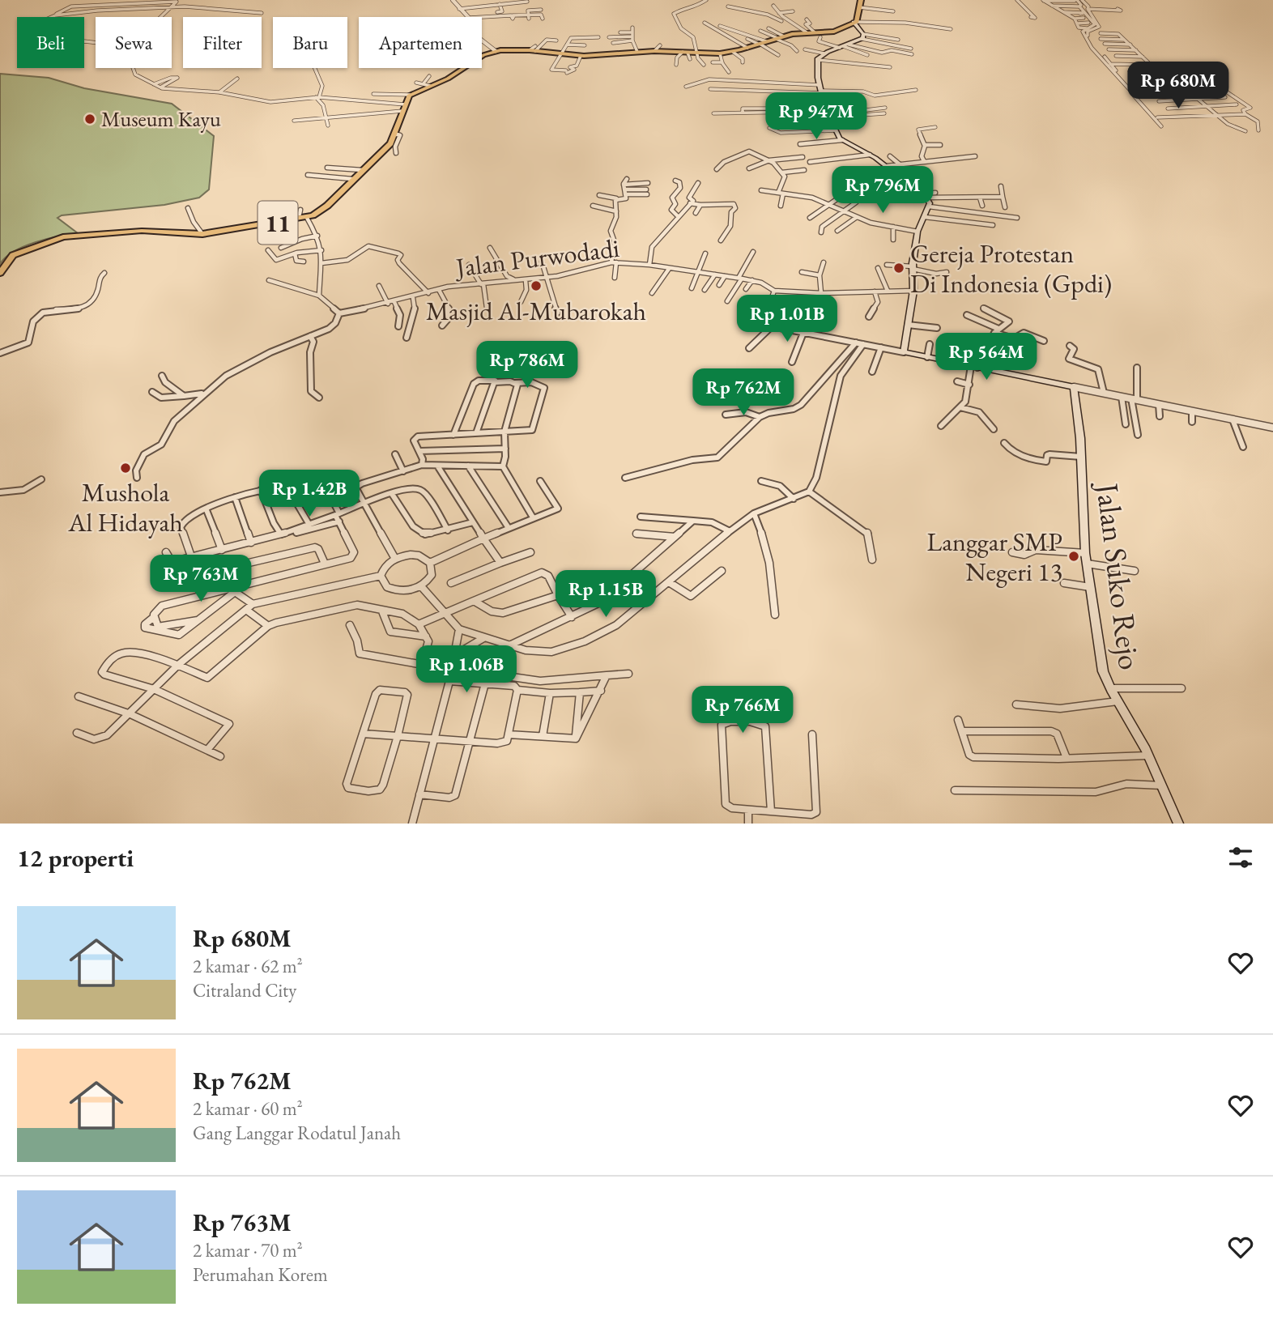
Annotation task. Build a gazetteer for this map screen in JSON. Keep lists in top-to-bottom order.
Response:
{
  "streets": {
    "highway": ["11"],
    "main road": ["Jalan Suko Rejo"],
    "street": ["Jalan Purwodadi"]
  },
  "places": [
    "Museum Kayu",
    "Gereja Protestan Di Indonesia (Gpdi)",
    "Masjid Al-Mubarokah",
    "Mushola Al Hidayah",
    "Langgar SMP Negeri 13"
  ],
  "page": {
    "chip": [
      "Beli",
      "Sewa",
      "Filter",
      "Baru",
      "Apartemen"
    ],
    "price": [
      "Rp 680M",
      "Rp 947M",
      "Rp 796M",
      "Rp 1.01B",
      "Rp 564M",
      "Rp 786M",
      "Rp 762M",
      "Rp 1.42B",
      "Rp 763M",
      "Rp 1.15B",
      "Rp 1.06B",
      "Rp 766M"
    ],
    "heading": "12 properti",
    "list": [
      {
        "name": "Rp 680M",
        "note": "2 kamar · 62 m² · Citraland City"
      },
      {
        "name": "Rp 762M",
        "note": "2 kamar · 60 m² · Gang Langgar Rodatul Janah"
      },
      {
        "name": "Rp 763M",
        "note": "2 kamar · 70 m² · Perumahan Korem"
      }
    ]
  }
}
